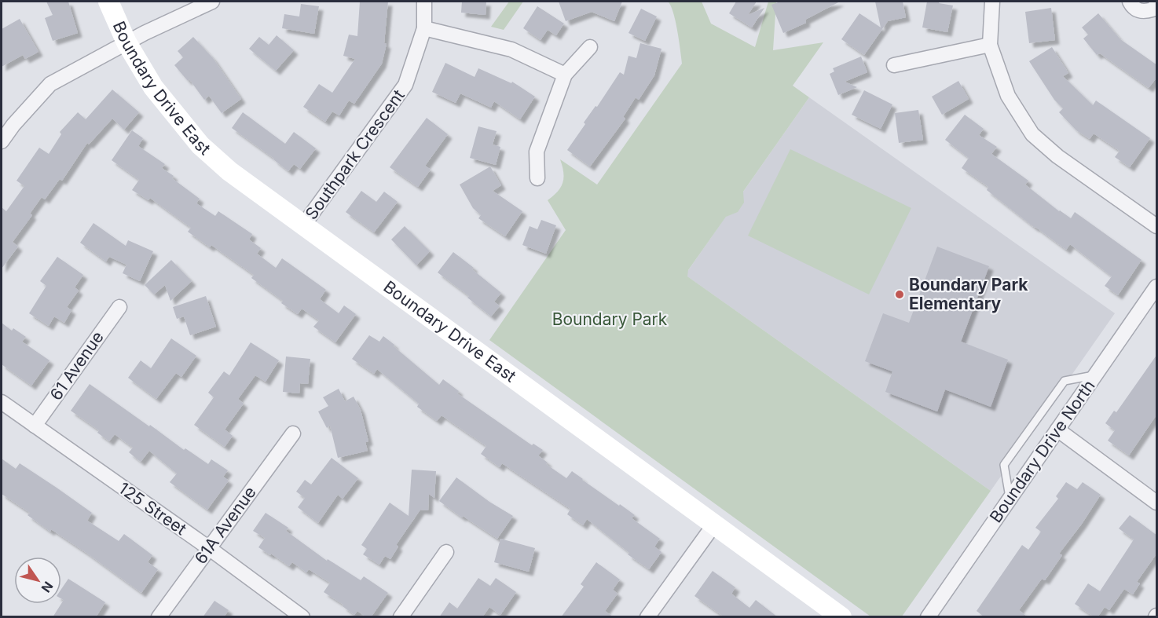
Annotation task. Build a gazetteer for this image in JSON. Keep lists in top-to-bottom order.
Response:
{
  "streets": {
    "street": [
      "Boundary Drive East",
      "Southpark Crescent",
      "61 Avenue",
      "Boundary Drive North",
      "125 Street",
      "61A Avenue"
    ]
  },
  "crossings": [
    ["Boundary Drive East", "Southpark Crescent"],
    ["61 Avenue", "125 Street"],
    ["125 Street", "61A Avenue"]
  ],
  "parks": ["Boundary Park"],
  "places": ["Boundary Park Elementary"],
  "north": "bottom right"
}
